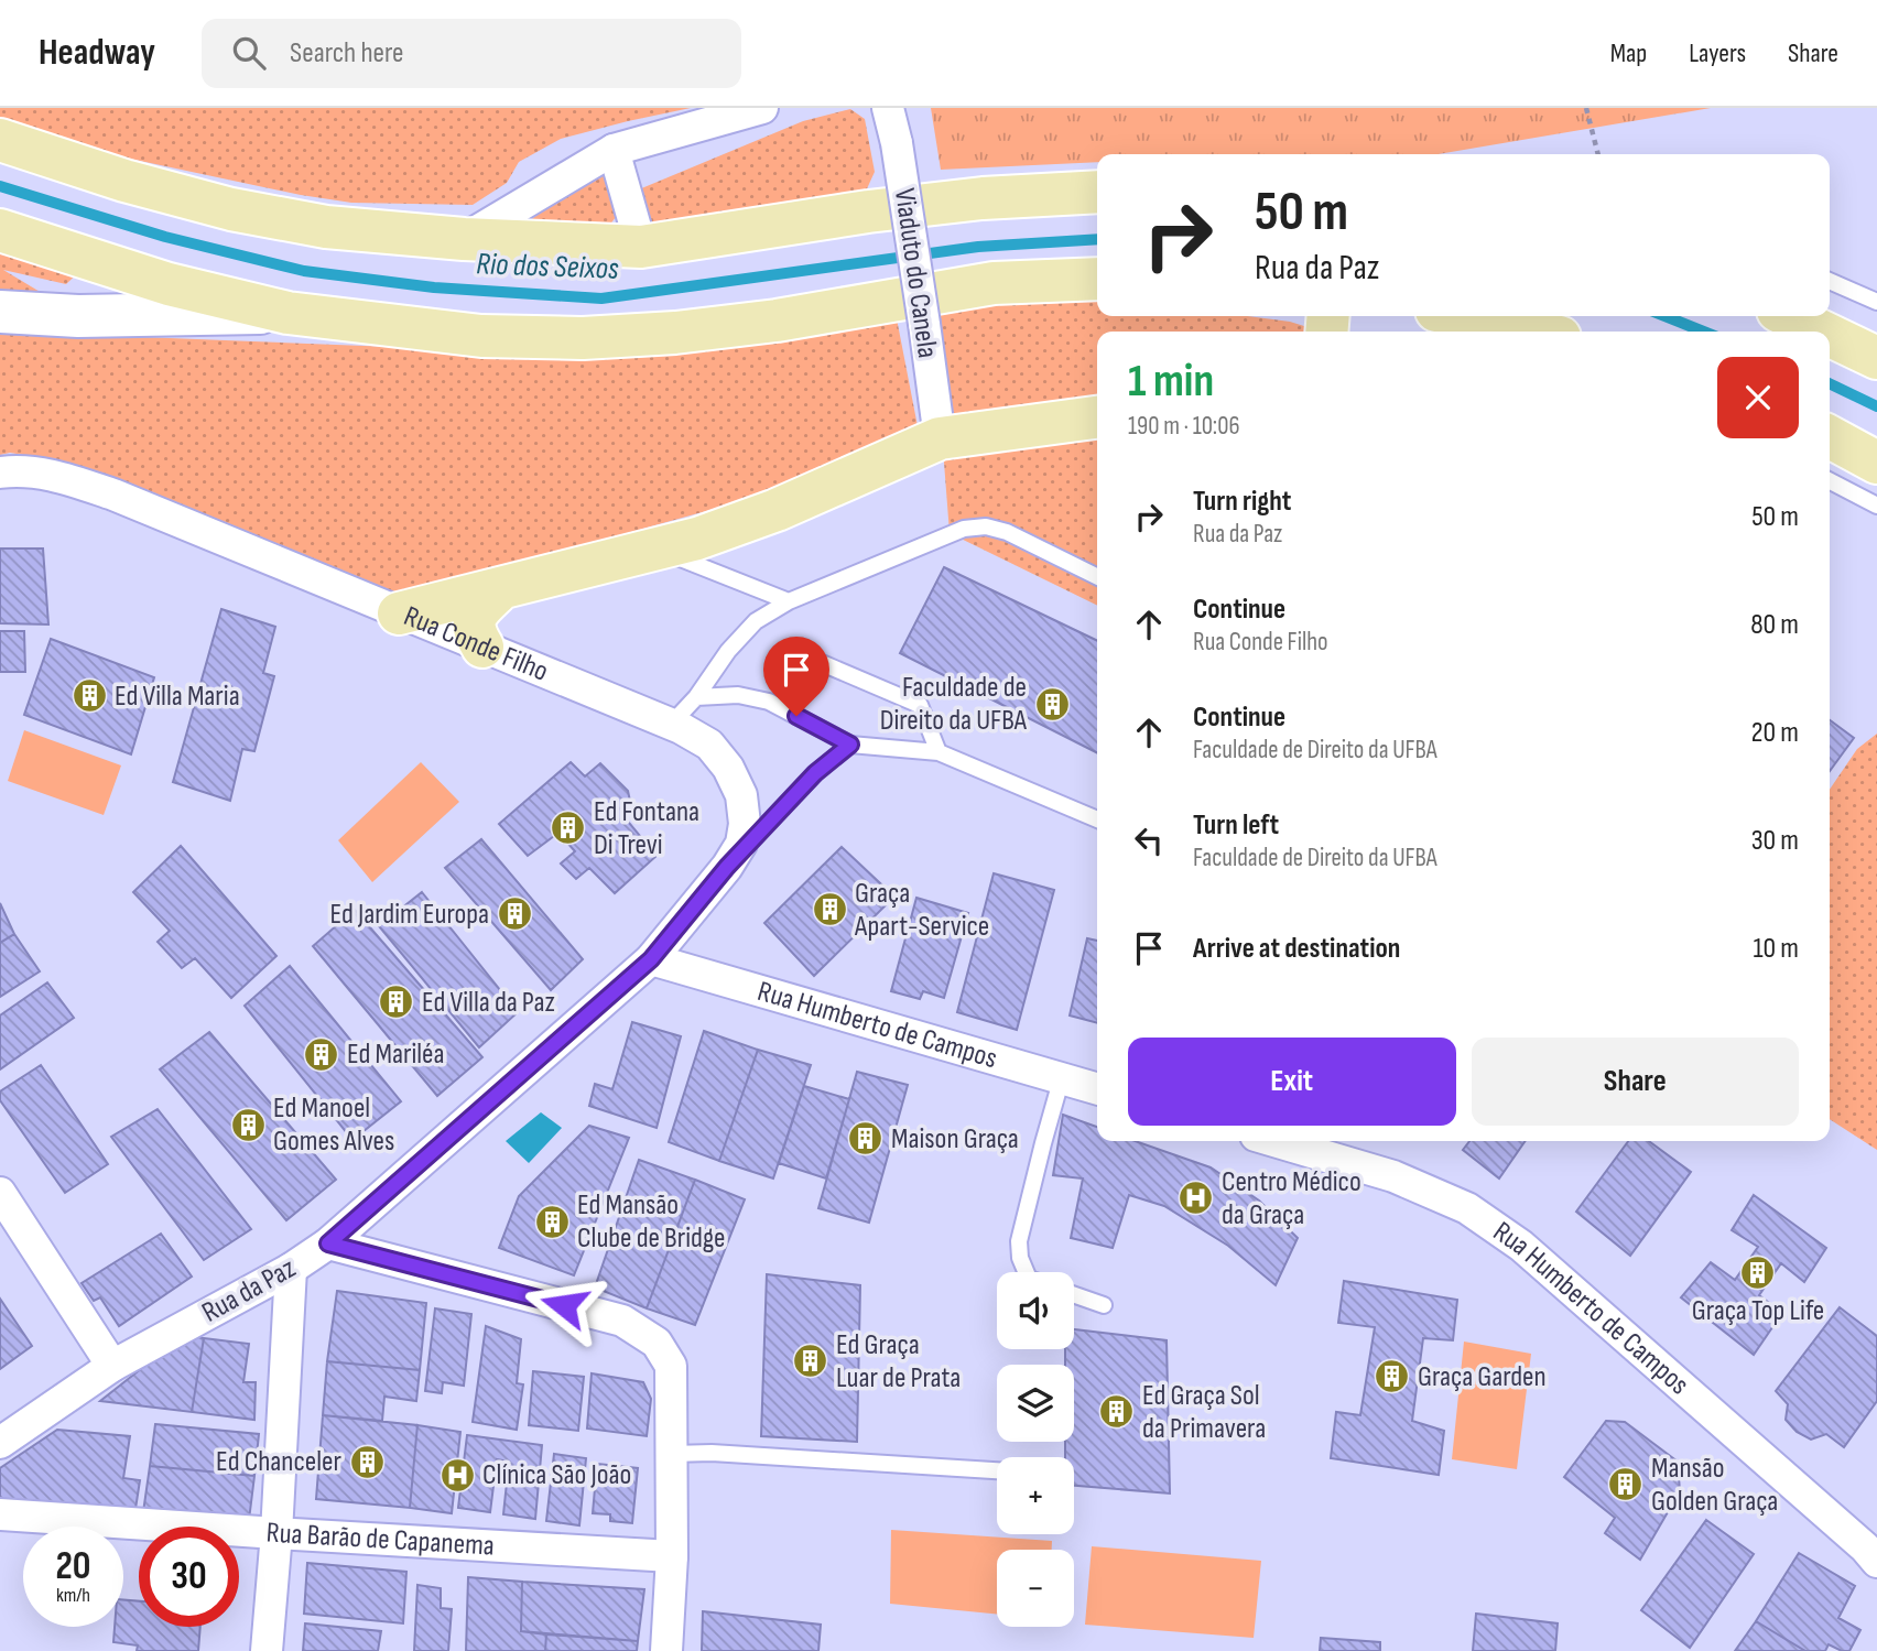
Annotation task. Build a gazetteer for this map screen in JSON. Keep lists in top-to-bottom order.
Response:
{
  "streets": {
    "street": [
      "Viaduto do Canela",
      "Rua Conde Filho",
      "Rua Humberto de Campos",
      "Rua da Paz",
      "Rua Barão de Capanema"
    ]
  },
  "crossings": [
    ["Rua Conde Filho", "Rua Humberto de Campos"],
    ["Rua Conde Filho", "Rua da Paz"],
    ["Rua Humberto de Campos", "Rua da Paz"]
  ],
  "water": ["Rio dos Seixos"],
  "places": {
    "building": [
      "Ed Villa Maria",
      "Faculdade de Direito da UFBA",
      "Ed Fontana Di Trevi",
      "Graça Apart-Service",
      "Ed Jardim Europa",
      "Ed Villa da Paz",
      "Ed Mariléa",
      "Ed Manoel Gomes Alves",
      "Maison Graça",
      "Ed Mansão Clube de Bridge",
      "Graça Top Life",
      "Ed Graça Luar de Prata",
      "Graça Garden",
      "Ed Graça Sol da Primavera",
      "Ed Chanceler",
      "Mansão Golden Graça"
    ],
    "hospital": ["Centro Médico da Graça", "Clínica São João"]
  },
  "page": {
    "header": "Headway",
    "search": "Search here",
    "nav": ["Map", "Layers", "Share"],
    "turn": ["50 m", "Rua da Paz"],
    "heading": ["1 min", "190 m · 10:06"],
    "list": [
      {
        "name": "Turn right",
        "note": "Rua da Paz",
        "value": "50 m"
      },
      {
        "name": "Continue",
        "note": "Rua Conde Filho",
        "value": "80 m"
      },
      {
        "name": "Continue",
        "note": "Faculdade de Direito da UFBA",
        "value": "20 m"
      },
      {
        "name": "Turn left",
        "note": "Faculdade de Direito da UFBA",
        "value": "30 m"
      },
      {
        "name": "Arrive at destination",
        "value": "10 m"
      }
    ],
    "buttons": ["Exit", "Share"],
    "map_buttons": ["+", "−"],
    "speed": "20 km/h",
    "limit": "30"
  }
}
